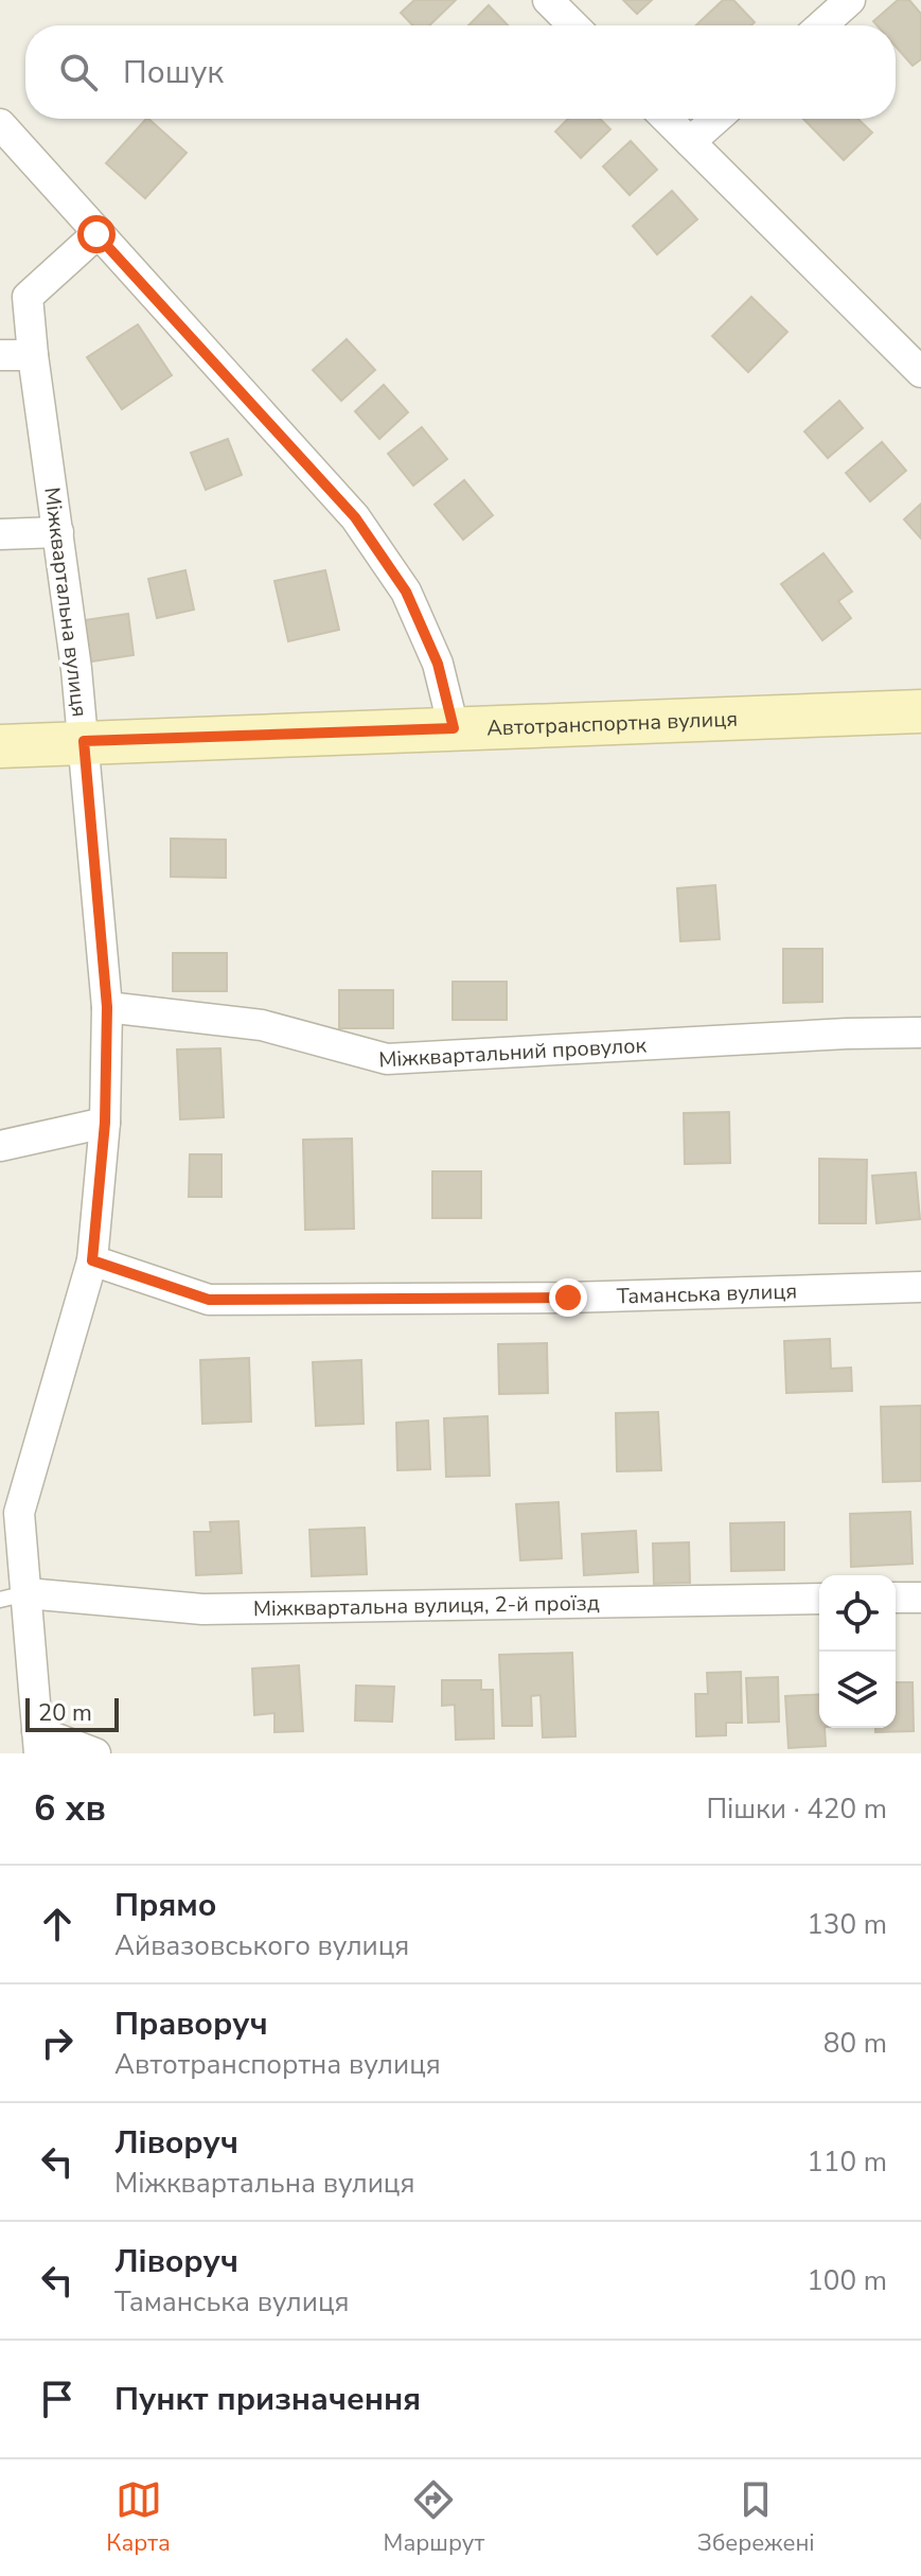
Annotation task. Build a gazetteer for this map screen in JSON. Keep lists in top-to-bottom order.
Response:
{
  "streets": {
    "main road": ["Автотранспортна вулиця"],
    "street": [
      "Міжквартальна вулиця",
      "Міжквартальний провулок",
      "Таманська вулиця",
      "Міжквартальна вулиця, 2-й проїзд"
    ]
  },
  "crossings": [
    ["Міжквартальна вулиця", "Автотранспортна вулиця"],
    ["Міжквартальна вулиця", "Міжквартальний провулок"],
    ["Міжквартальна вулиця", "Таманська вулиця"],
    ["Міжквартальна вулиця", "Міжквартальна вулиця, 2-й проїзд"]
  ],
  "scale_bar": "20 m",
  "page": {
    "search": "Пошук",
    "scale": "20 m",
    "heading": ["6 хв", "Пішки · 420 m"],
    "list": [
      ["Прямо", "Айвазовського вулиця", "130 m"],
      ["Праворуч", "Автотранспортна вулиця", "80 m"],
      ["Ліворуч", "Міжквартальна вулиця", "110 m"],
      ["Ліворуч", "Таманська вулиця", "100 m"],
      "Пункт призначення"
    ],
    "nav": ["Карта", "Маршрут", "Збережені"]
  }
}
